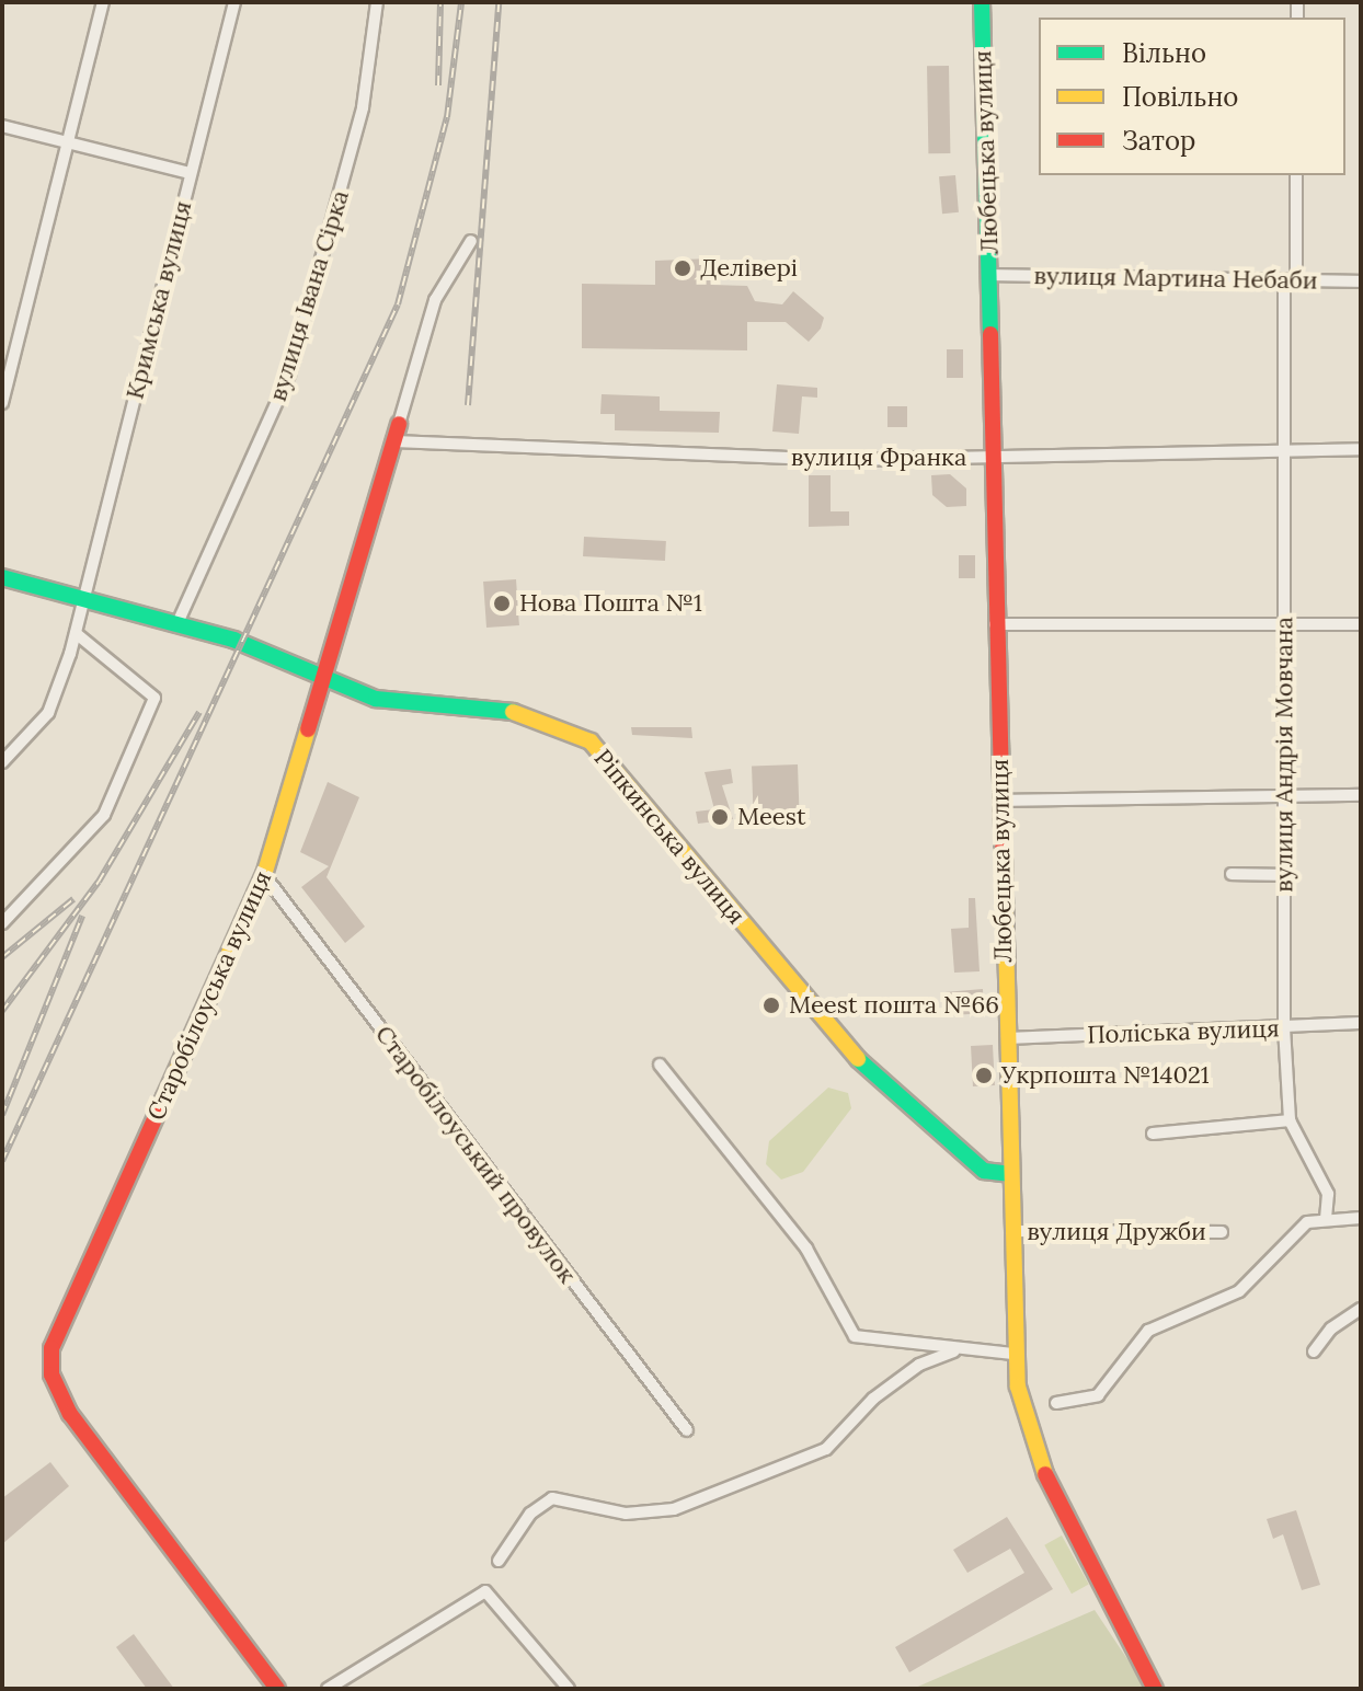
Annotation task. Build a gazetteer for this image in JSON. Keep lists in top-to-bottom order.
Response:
{
  "streets": {
    "main road": ["Любецька вулиця", "Ріпкинська вулиця", "Старобілоуська вулиця"],
    "street": [
      "вулиця Мартина Небаби",
      "вулиця Івана Сірка",
      "Кримська вулиця",
      "вулиця Франка",
      "вулиця Андрія Мовчана",
      "Поліська вулиця",
      "Старобілоуський провулок",
      "вулиця Дружби"
    ]
  },
  "crossings": [
    ["Любецька вулиця", "вулиця Мартина Небаби"],
    ["Любецька вулиця", "вулиця Франка"],
    ["Любецька вулиця", "Ріпкинська вулиця"],
    ["Любецька вулиця", "Поліська вулиця"],
    ["Любецька вулиця", "вулиця Дружби"],
    ["вулиця Мартина Небаби", "вулиця Андрія Мовчана"],
    ["вулиця Івана Сірка", "Ріпкинська вулиця"],
    ["Кримська вулиця", "Ріпкинська вулиця"],
    ["вулиця Франка", "вулиця Андрія Мовчана"],
    ["вулиця Франка", "Старобілоуська вулиця"],
    ["вулиця Андрія Мовчана", "Поліська вулиця"],
    ["Ріпкинська вулиця", "Старобілоуська вулиця"],
    ["Старобілоуська вулиця", "Старобілоуський провулок"]
  ],
  "places": [
    "Делівері",
    "Нова Пошта №1",
    "Meest",
    "Meest пошта №66",
    "Укрпошта №14021"
  ],
  "legend": ["Вільно", "Повільно", "Затор"]
}
